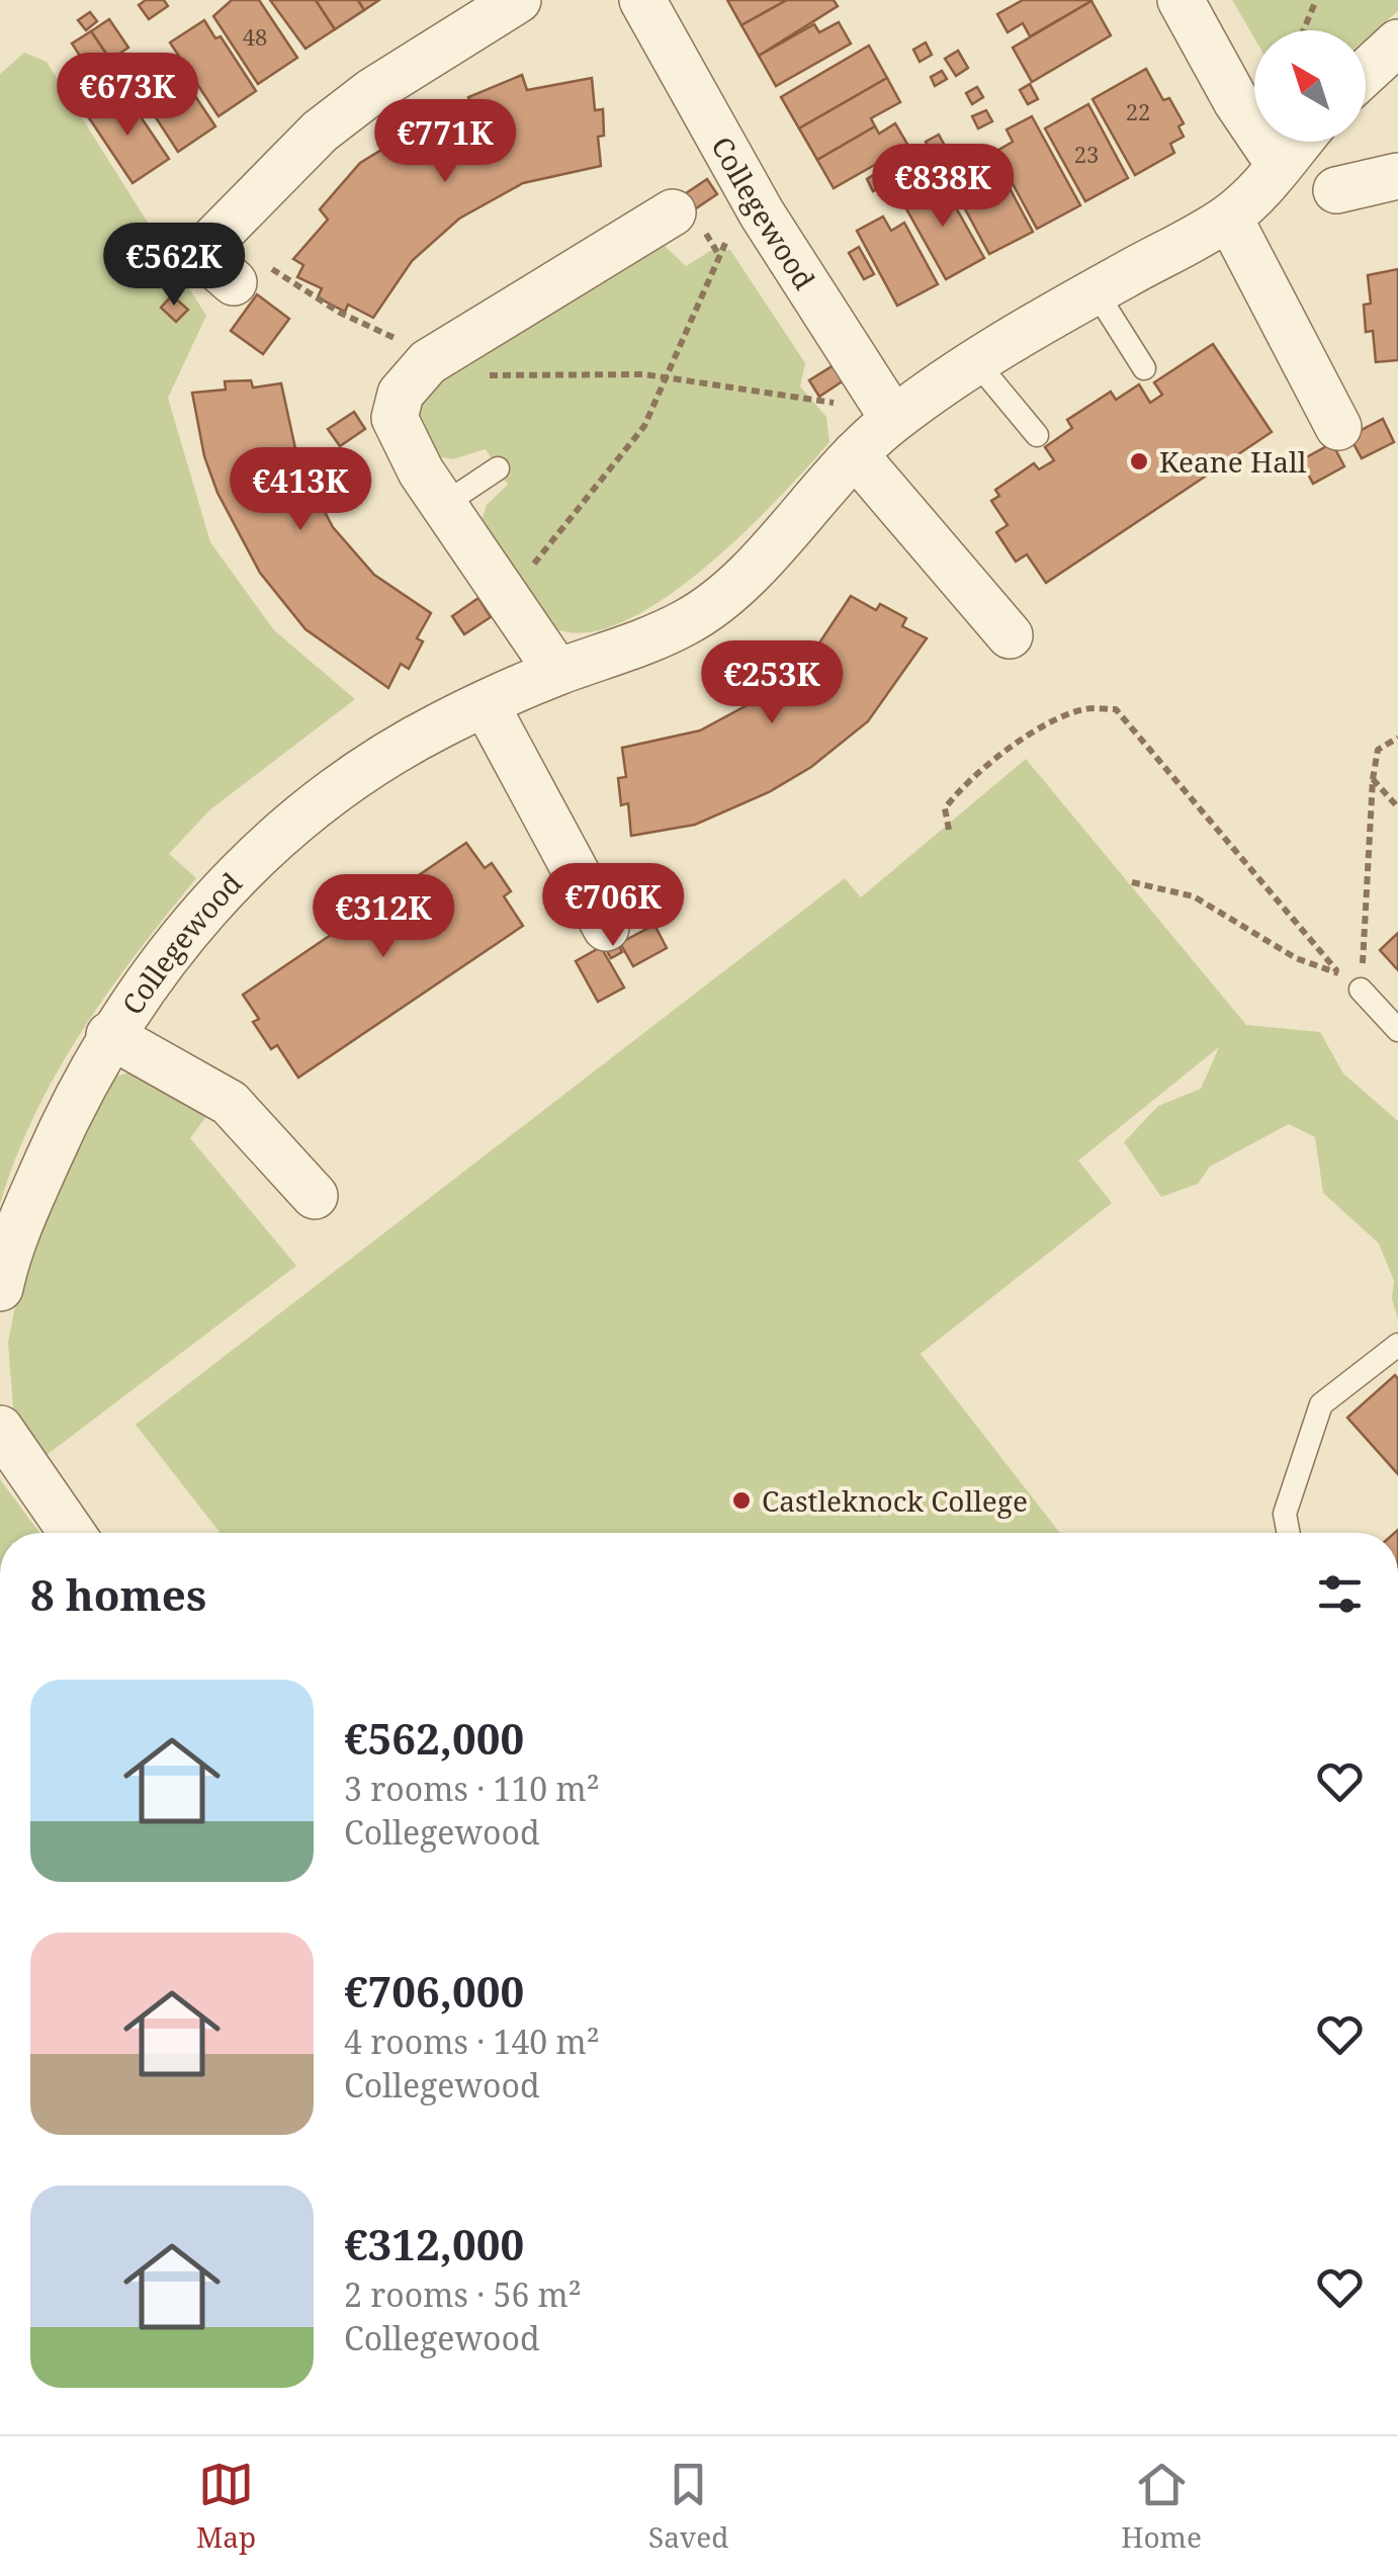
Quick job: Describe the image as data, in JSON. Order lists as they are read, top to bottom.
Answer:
{
  "streets": {
    "street": ["Collegewood"]
  },
  "places": ["Keane Hall", "Castleknock College"],
  "house_numbers": ["48", "22", "23"],
  "north": "top left",
  "page": {
    "price": [
      "€673K",
      "€771K",
      "€838K",
      "€562K",
      "€413K",
      "€253K",
      "€706K",
      "€312K"
    ],
    "heading": "8 homes",
    "list": [
      {
        "name": "€562,000",
        "note": "3 rooms · 110 m² · Collegewood"
      },
      {
        "name": "€706,000",
        "note": "4 rooms · 140 m² · Collegewood"
      },
      {
        "name": "€312,000",
        "note": "2 rooms · 56 m² · Collegewood"
      }
    ],
    "tabs": ["Map", "Saved", "Home"]
  }
}
